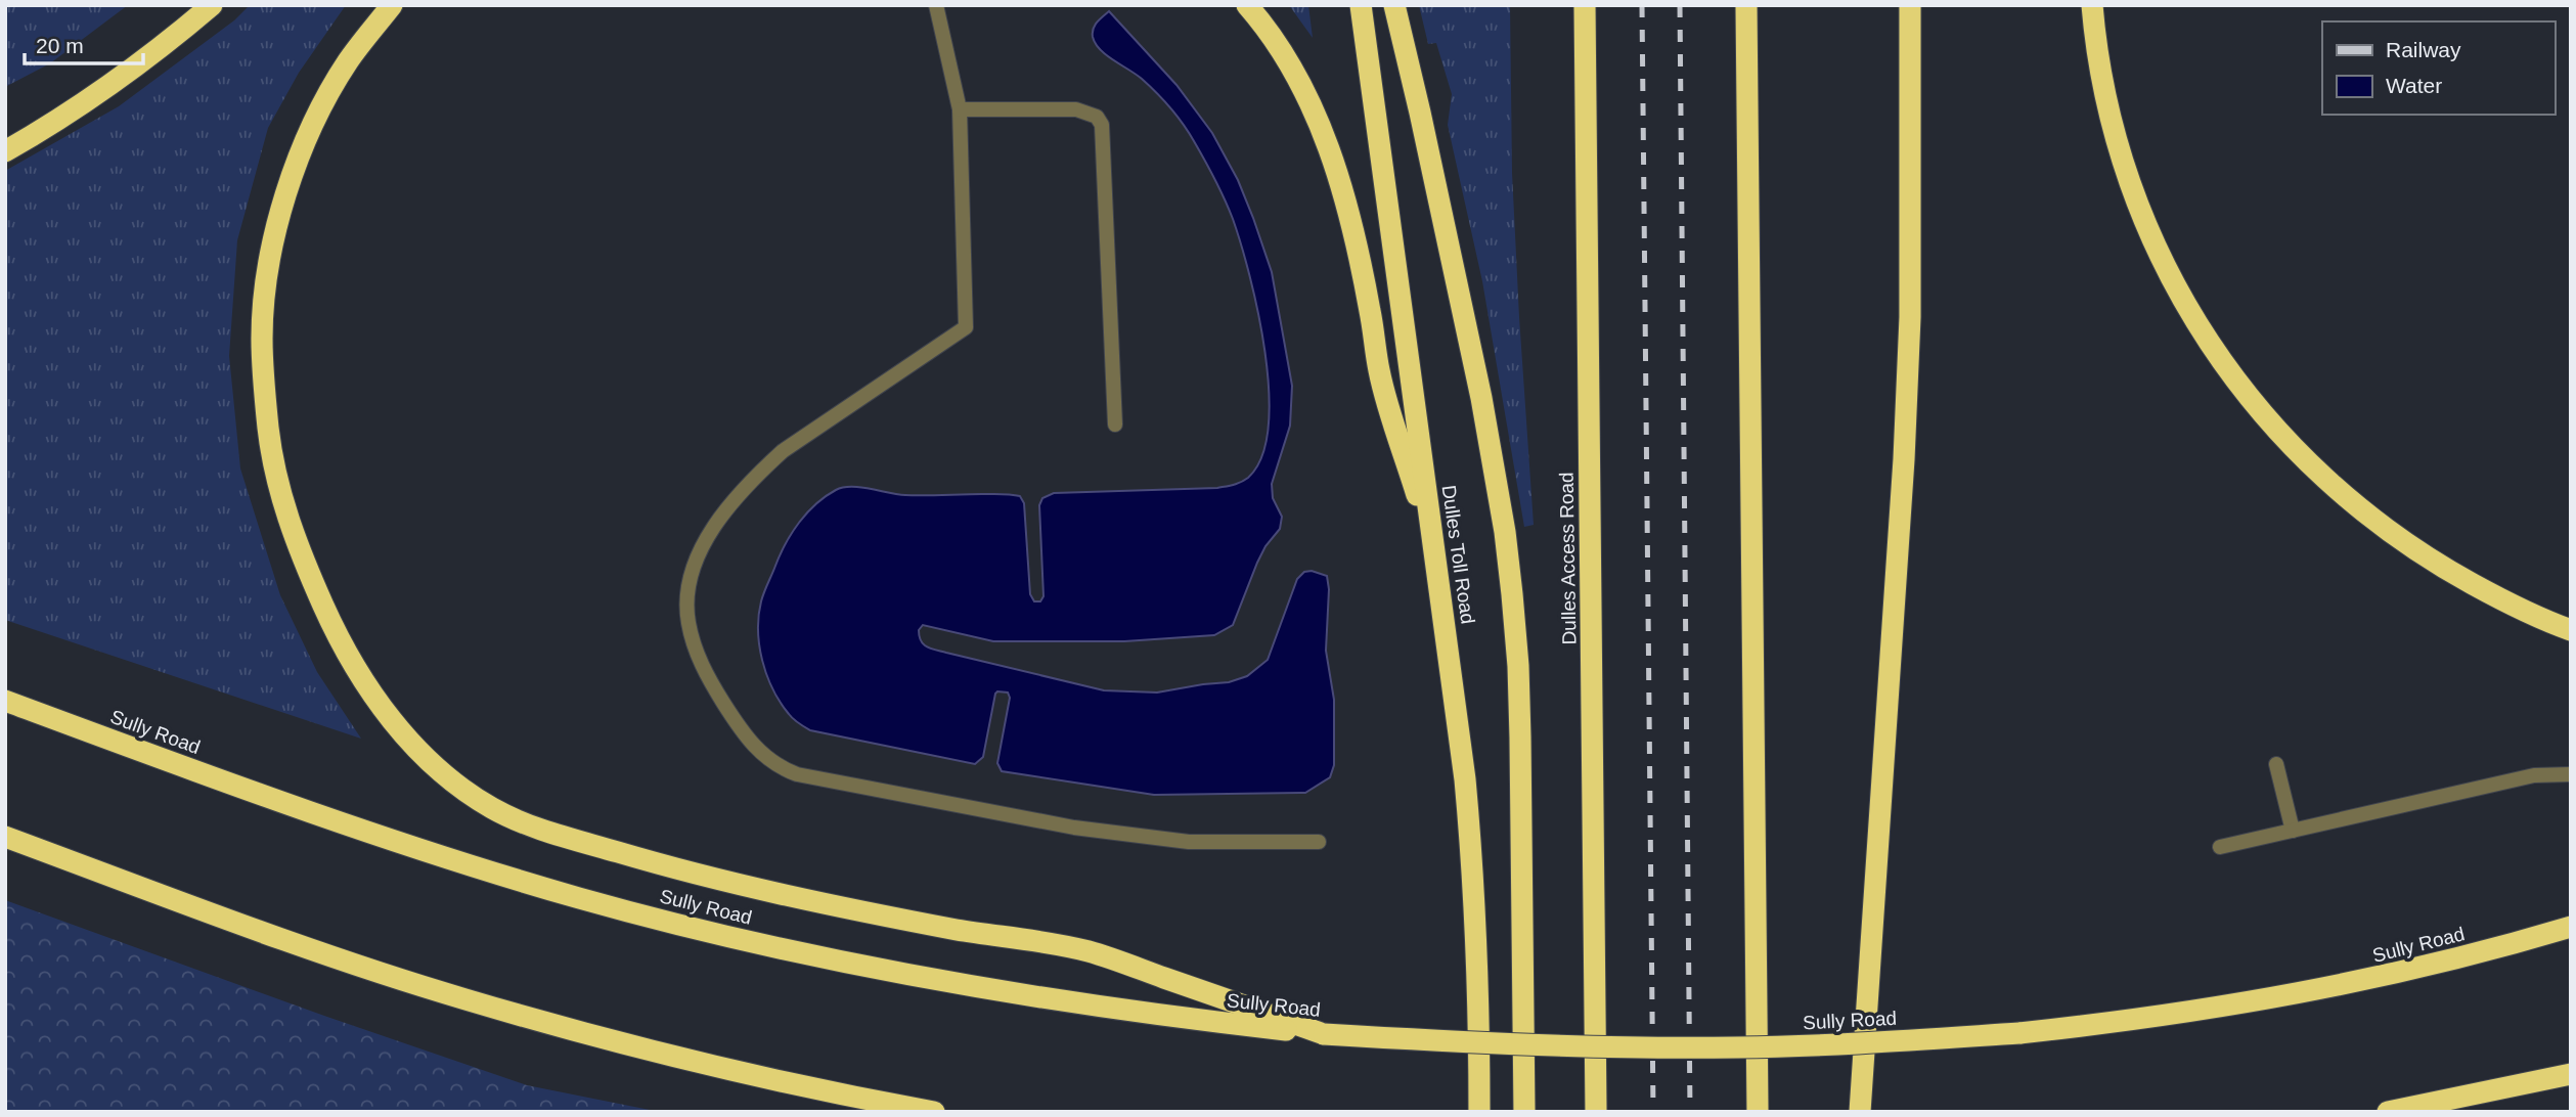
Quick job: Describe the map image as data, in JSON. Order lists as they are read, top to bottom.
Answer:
{
  "streets": {
    "highway": ["Dulles Toll Road", "Dulles Access Road", "Sully Road"]
  },
  "legend": ["Railway", "Water"],
  "scale_bar": "20 m"
}
